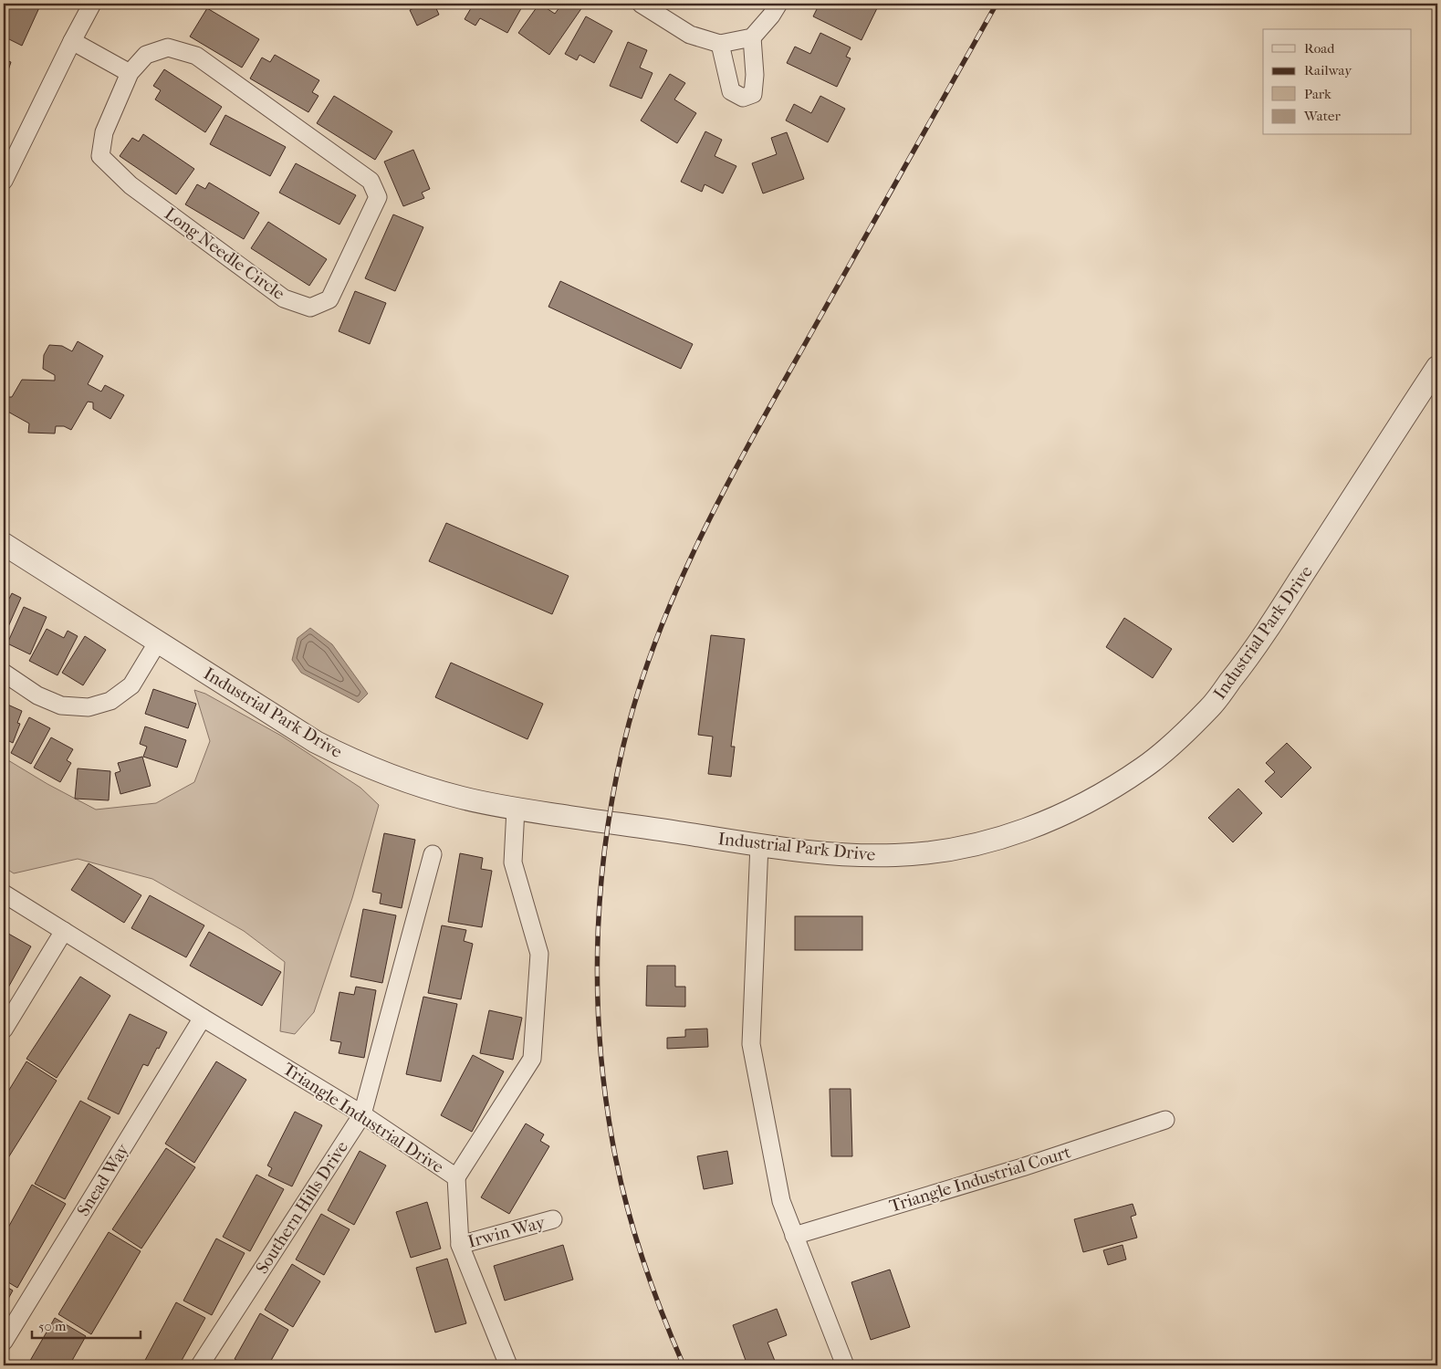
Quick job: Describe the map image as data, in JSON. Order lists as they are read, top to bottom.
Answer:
{
  "streets": {
    "street": [
      "Long Needle Circle",
      "Industrial Park Drive",
      "Triangle Industrial Drive",
      "Triangle Industrial Court",
      "Snead Way",
      "Southern Hills Drive",
      "Irwin Way"
    ]
  },
  "crossings": [
    ["Industrial Park Drive", "Triangle Industrial Drive"],
    ["Triangle Industrial Drive", "Snead Way"],
    ["Triangle Industrial Drive", "Southern Hills Drive"]
  ],
  "legend": [
    "Road",
    "Railway",
    "Park",
    "Water"
  ],
  "scale_bar": "50 m"
}
